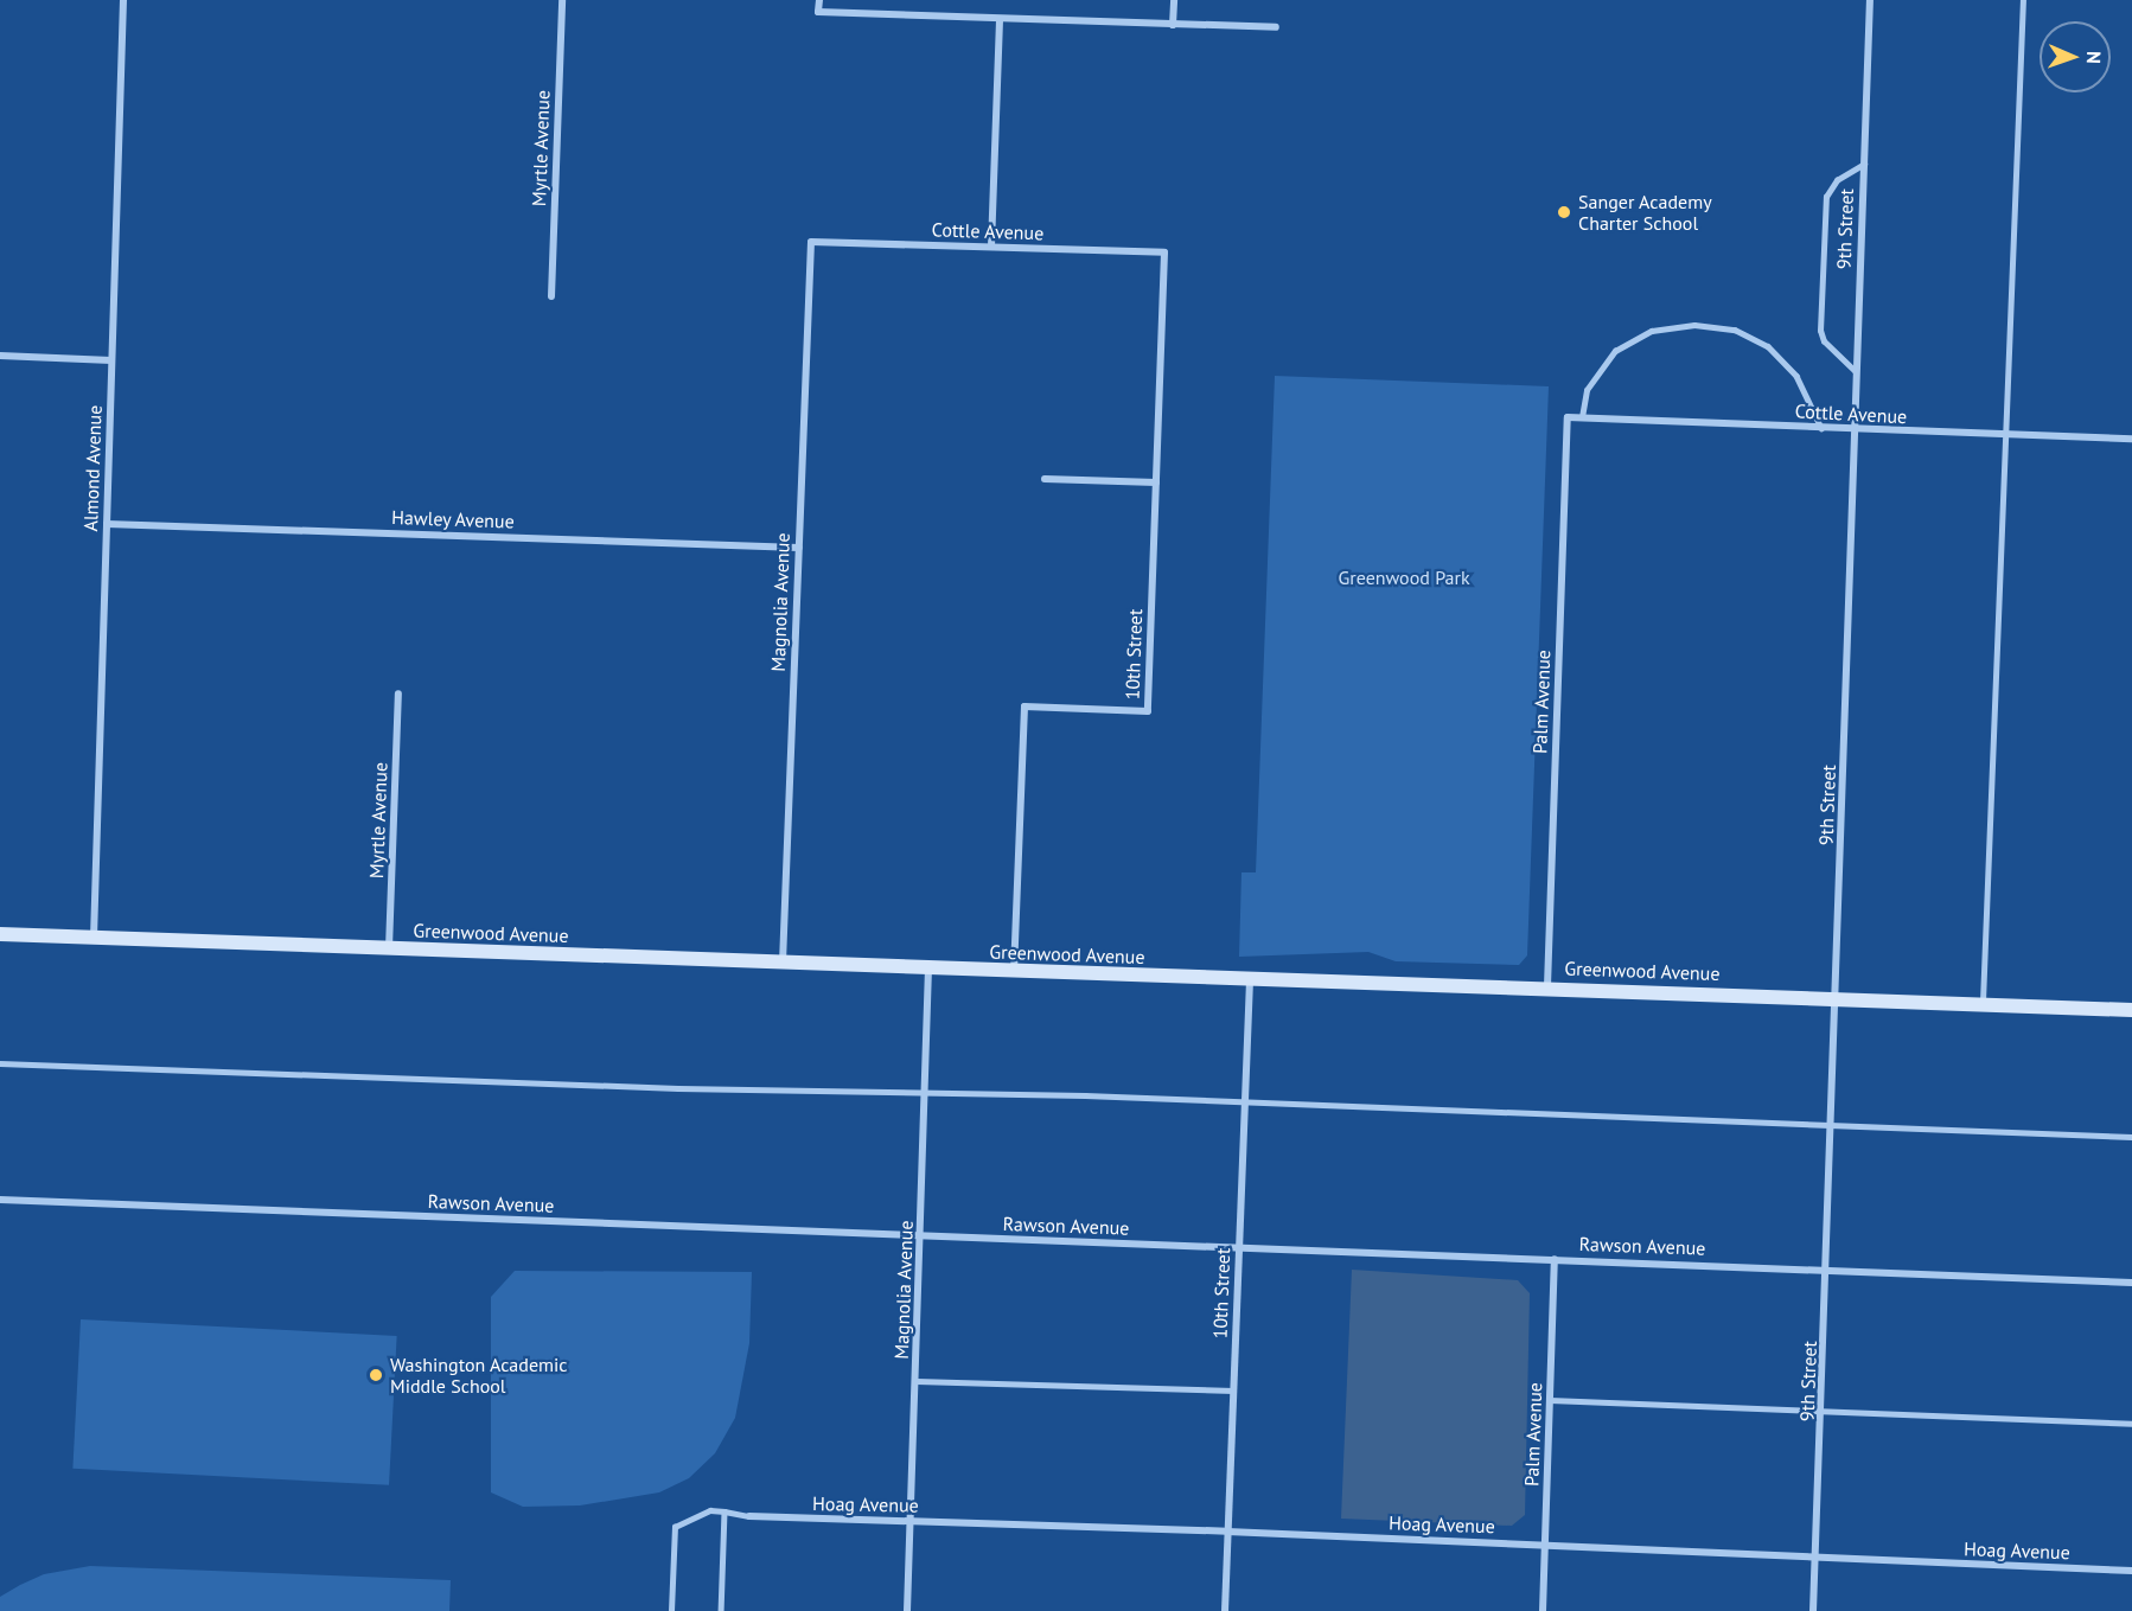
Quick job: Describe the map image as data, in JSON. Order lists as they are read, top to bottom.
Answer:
{
  "streets": {
    "street": [
      "Myrtle Avenue",
      "9th Street",
      "Cottle Avenue",
      "Almond Avenue",
      "Hawley Avenue",
      "Magnolia Avenue",
      "10th Street",
      "Palm Avenue",
      "Greenwood Avenue",
      "Rawson Avenue",
      "Hoag Avenue"
    ]
  },
  "crossings": [
    ["Myrtle Avenue", "Greenwood Avenue"],
    ["9th Street", "Cottle Avenue"],
    ["9th Street", "Greenwood Avenue"],
    ["9th Street", "Rawson Avenue"],
    ["9th Street", "Hoag Avenue"],
    ["Cottle Avenue", "Magnolia Avenue"],
    ["Cottle Avenue", "10th Street"],
    ["Cottle Avenue", "Palm Avenue"],
    ["Almond Avenue", "Hawley Avenue"],
    ["Almond Avenue", "Greenwood Avenue"],
    ["Hawley Avenue", "Magnolia Avenue"],
    ["Magnolia Avenue", "Greenwood Avenue"],
    ["Magnolia Avenue", "Rawson Avenue"],
    ["Magnolia Avenue", "Hoag Avenue"],
    ["10th Street", "Greenwood Avenue"],
    ["10th Street", "Rawson Avenue"],
    ["10th Street", "Hoag Avenue"],
    ["Palm Avenue", "Greenwood Avenue"],
    ["Palm Avenue", "Rawson Avenue"],
    ["Palm Avenue", "Hoag Avenue"]
  ],
  "parks": ["Greenwood Park"],
  "places": ["Sanger Academy Charter School", "Washington Academic Middle School"],
  "north": "right"
}
